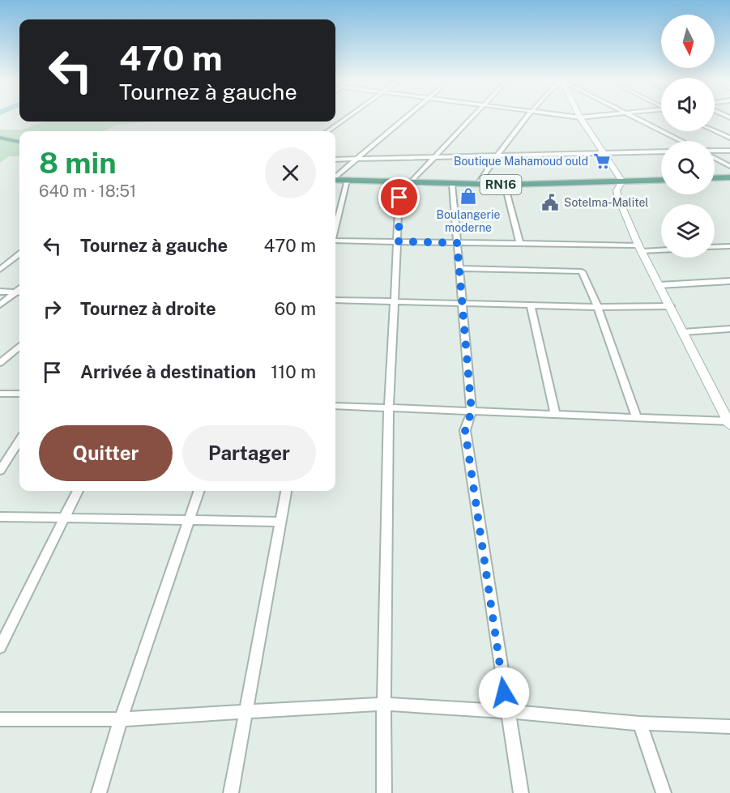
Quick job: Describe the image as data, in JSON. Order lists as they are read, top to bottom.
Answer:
{
  "streets": {
    "main road": ["RN16"]
  },
  "places": {
    "supermarket": ["Boutique Mahamoud ould"],
    "shop": ["Boulangerie moderne"],
    "public building": ["Sotelma-Malitel"]
  },
  "north": "bottom",
  "page": {
    "turn": ["470 m", "Tournez à gauche"],
    "heading": ["8 min", "640 m · 18:51"],
    "list": [
      {
        "name": "Tournez à gauche",
        "value": "470 m"
      },
      {
        "name": "Tournez à droite",
        "value": "60 m"
      },
      {
        "name": "Arrivée à destination",
        "value": "110 m"
      }
    ],
    "buttons": ["Quitter", "Partager"]
  }
}
